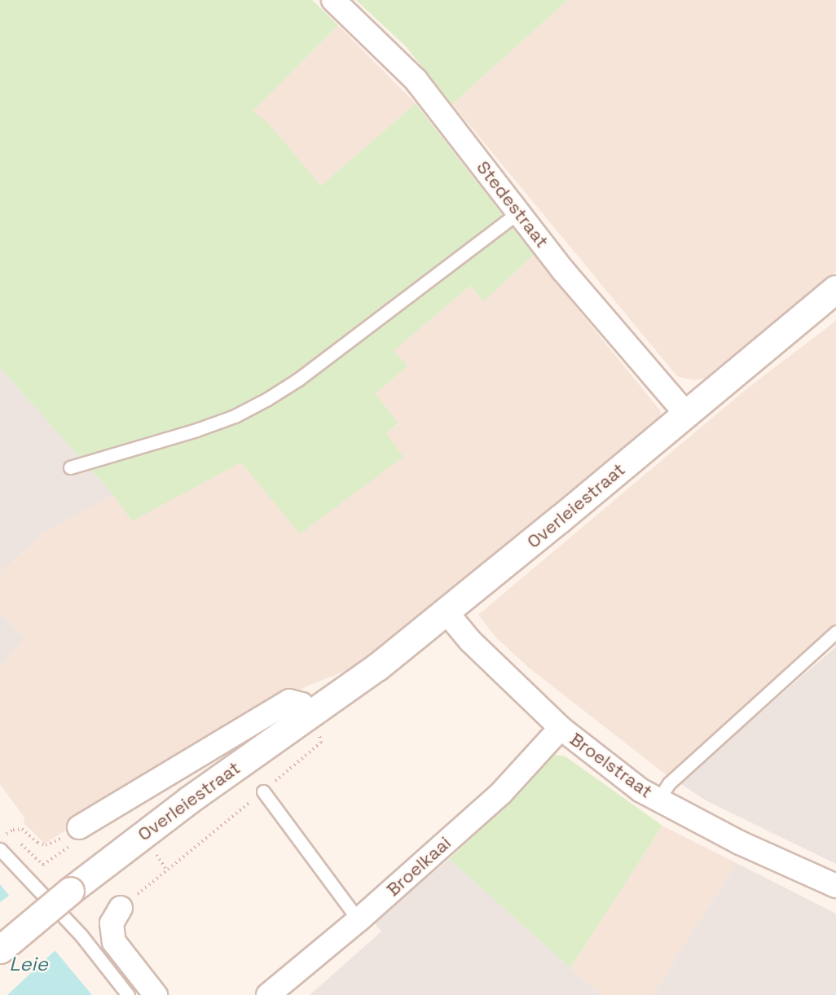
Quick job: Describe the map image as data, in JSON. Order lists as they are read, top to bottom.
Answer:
{
  "streets": {
    "main road": ["Overleiestraat"],
    "street": ["Stedestraat", "Broelstraat", "Broelkaai"]
  },
  "crossings": [
    ["Stedestraat", "Overleiestraat"],
    ["Overleiestraat", "Broelstraat"],
    ["Broelstraat", "Broelkaai"]
  ],
  "water": ["Leie"]
}
